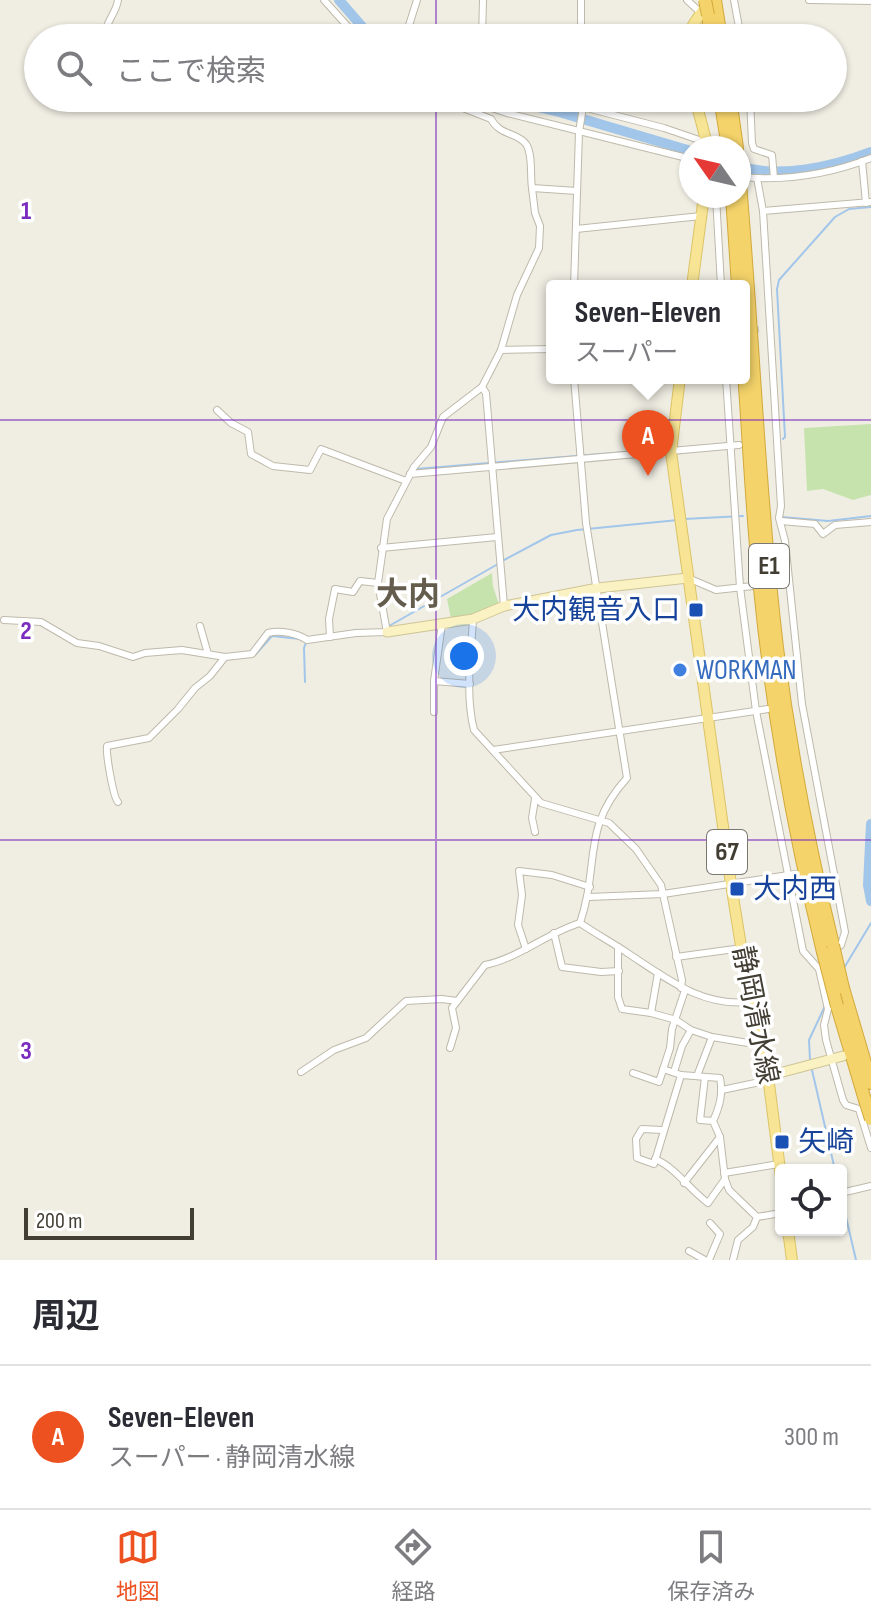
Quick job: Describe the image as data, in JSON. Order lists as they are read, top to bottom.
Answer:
{
  "streets": {
    "highway": ["E1"],
    "main road": ["67", "静岡清水線"]
  },
  "districts": ["大内"],
  "places": {
    "transit": ["大内観音入口", "大内西", "矢崎"],
    "other": ["WORKMAN"]
  },
  "scale_bar": "200 m",
  "north": "top left",
  "page": {
    "search": "ここで検索",
    "popup": ["Seven-Eleven", "スーパー"],
    "pins": "A",
    "scale": "200 m",
    "heading": "周辺",
    "list": [
      {
        "mark": "A",
        "name": "Seven-Eleven",
        "note": "スーパー · 静岡清水線",
        "value": "300 m"
      }
    ],
    "nav": ["地図", "経路", "保存済み"]
  },
  "grid": {
    "rows": ["1", "2", "3"]
  }
}
